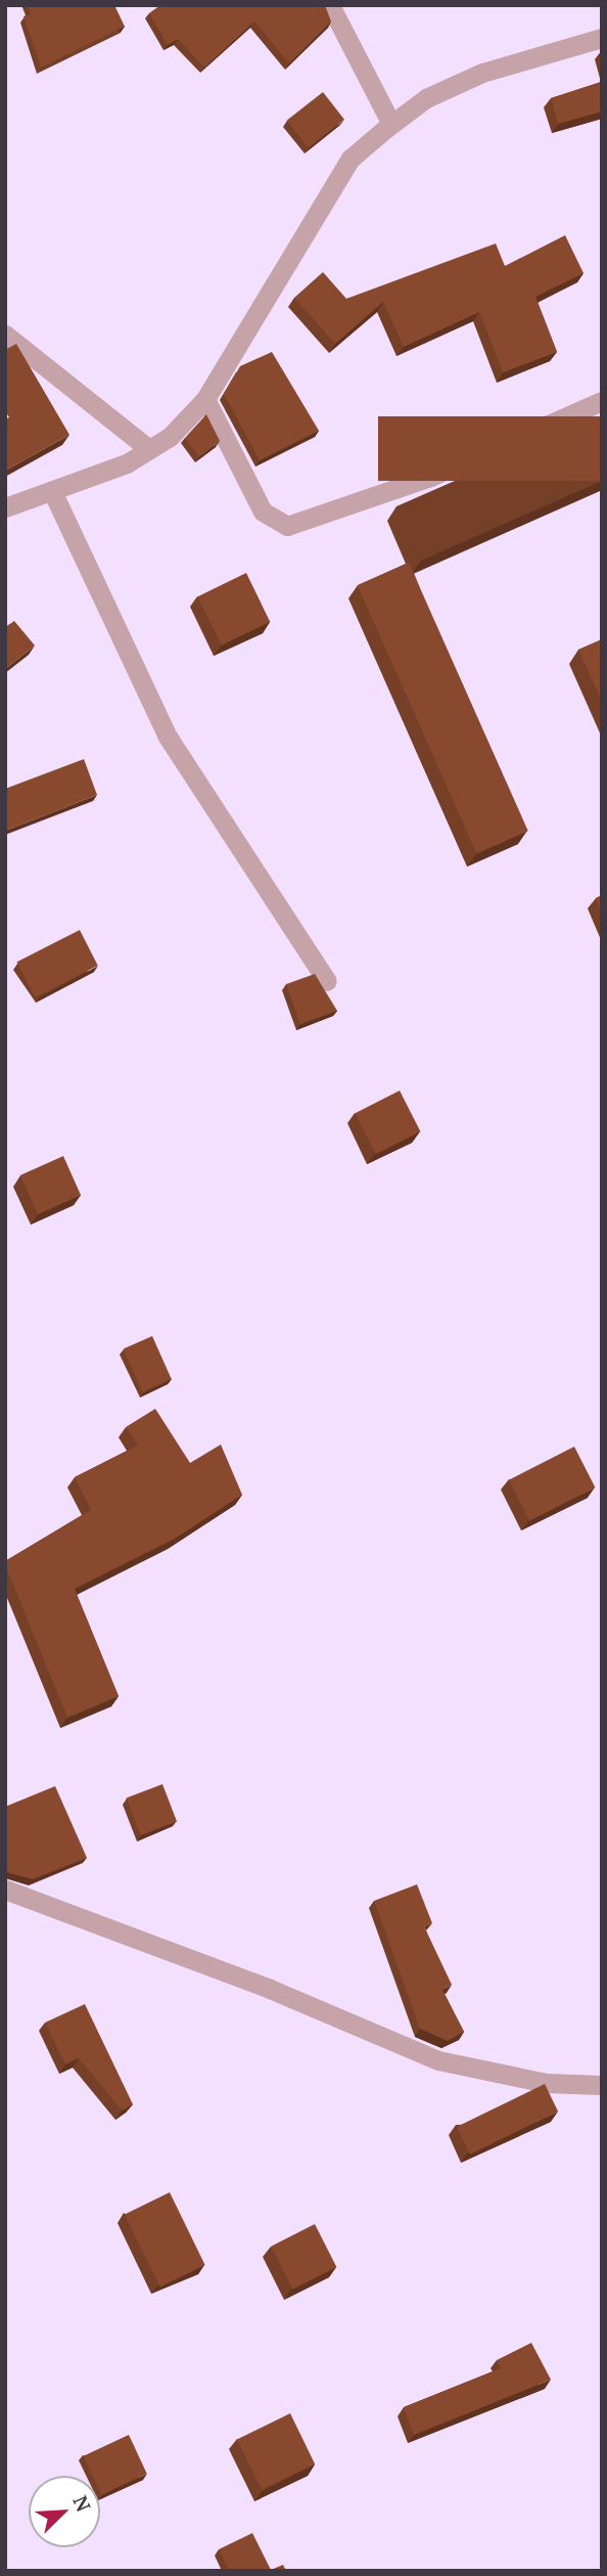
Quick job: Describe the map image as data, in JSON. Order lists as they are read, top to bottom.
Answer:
{
  "north": "top right"
}
